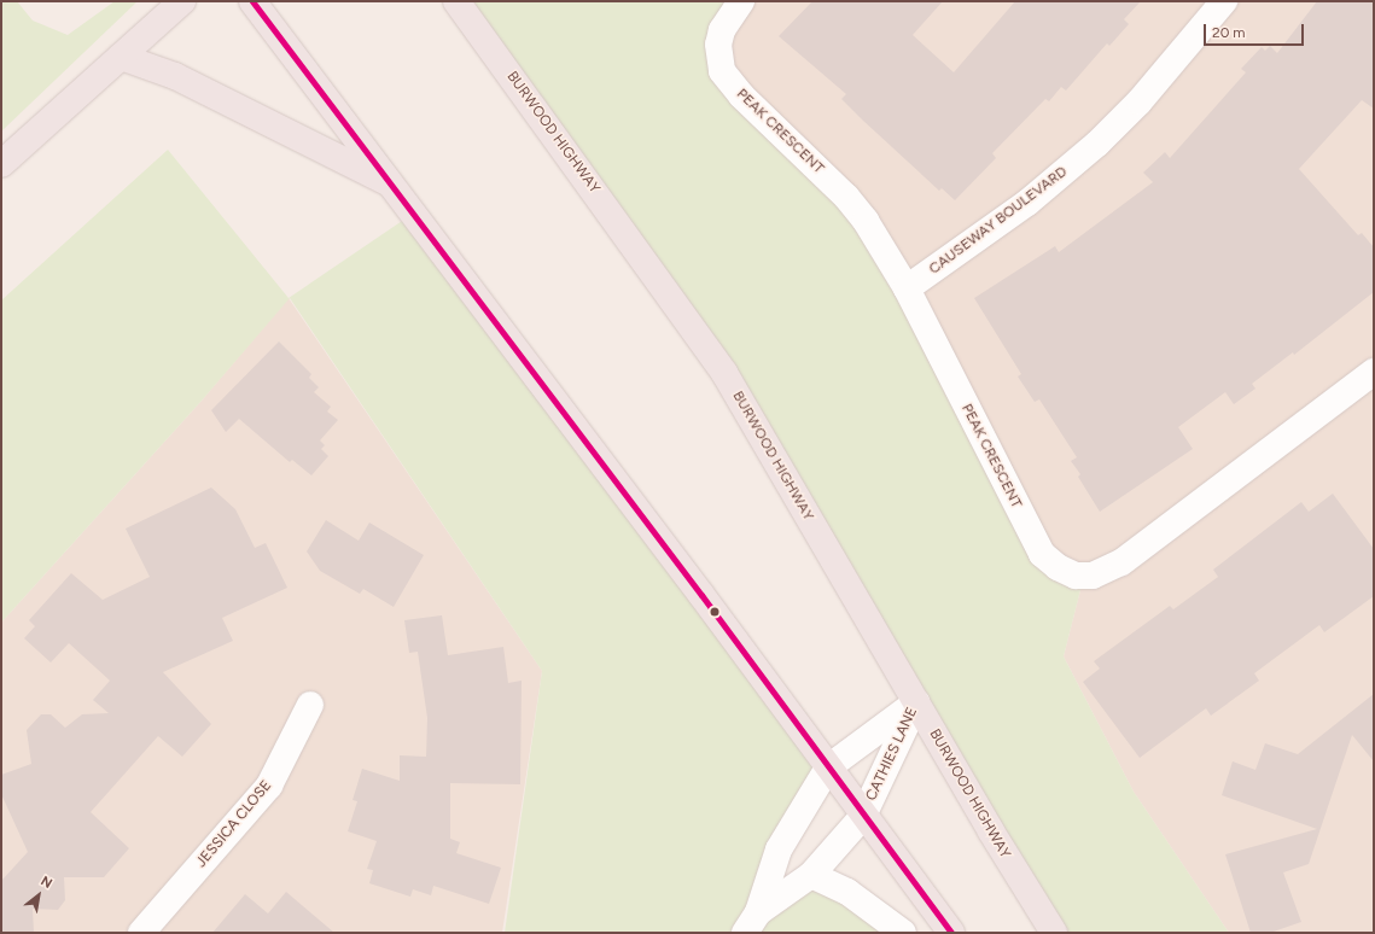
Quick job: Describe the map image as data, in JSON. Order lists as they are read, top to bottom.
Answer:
{
  "streets": {
    "highway": ["BURWOOD HIGHWAY"],
    "street": [
      "PEAK CRESCENT",
      "CAUSEWAY BOULEVARD",
      "CATHIES LANE",
      "JESSICA CLOSE"
    ]
  },
  "crossings": [
    ["PEAK CRESCENT", "CAUSEWAY BOULEVARD"],
    ["BURWOOD HIGHWAY", "CATHIES LANE"]
  ],
  "scale_bar": "20 m",
  "north": "top right"
}
